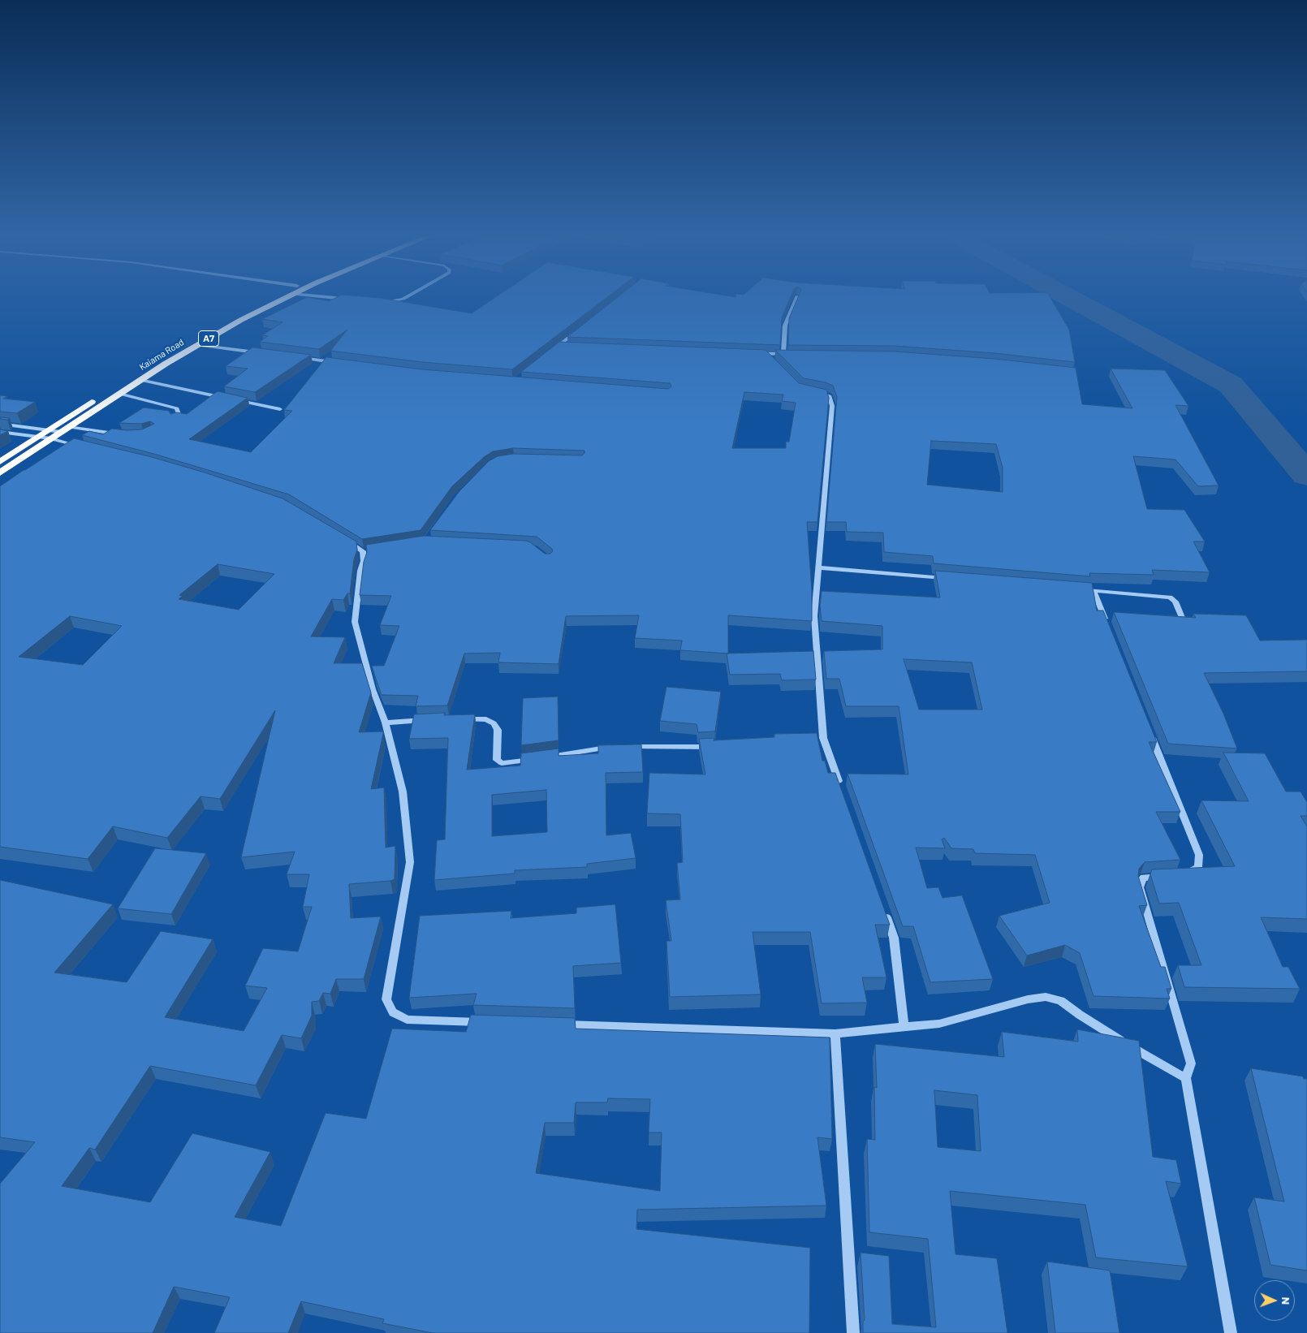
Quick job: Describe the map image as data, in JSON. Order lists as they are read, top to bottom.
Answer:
{
  "streets": {
    "highway": ["A7", "Kaiama Road"]
  },
  "north": "right"
}
